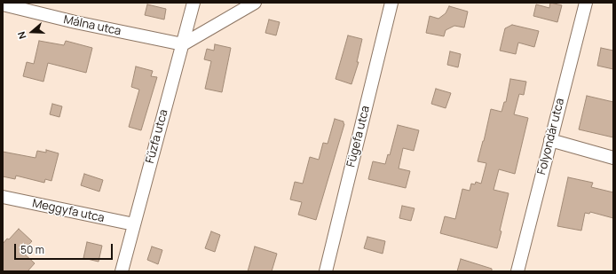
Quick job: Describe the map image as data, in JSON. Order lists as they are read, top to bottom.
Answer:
{
  "streets": {
    "street": [
      "Málna utca",
      "Fűzfa utca",
      "Fügefa utca",
      "Folyondár utca",
      "Meggyfa utca"
    ]
  },
  "crossings": [
    ["Málna utca", "Fűzfa utca"],
    ["Fűzfa utca", "Meggyfa utca"]
  ],
  "scale_bar": "50 m",
  "north": "left"
}
